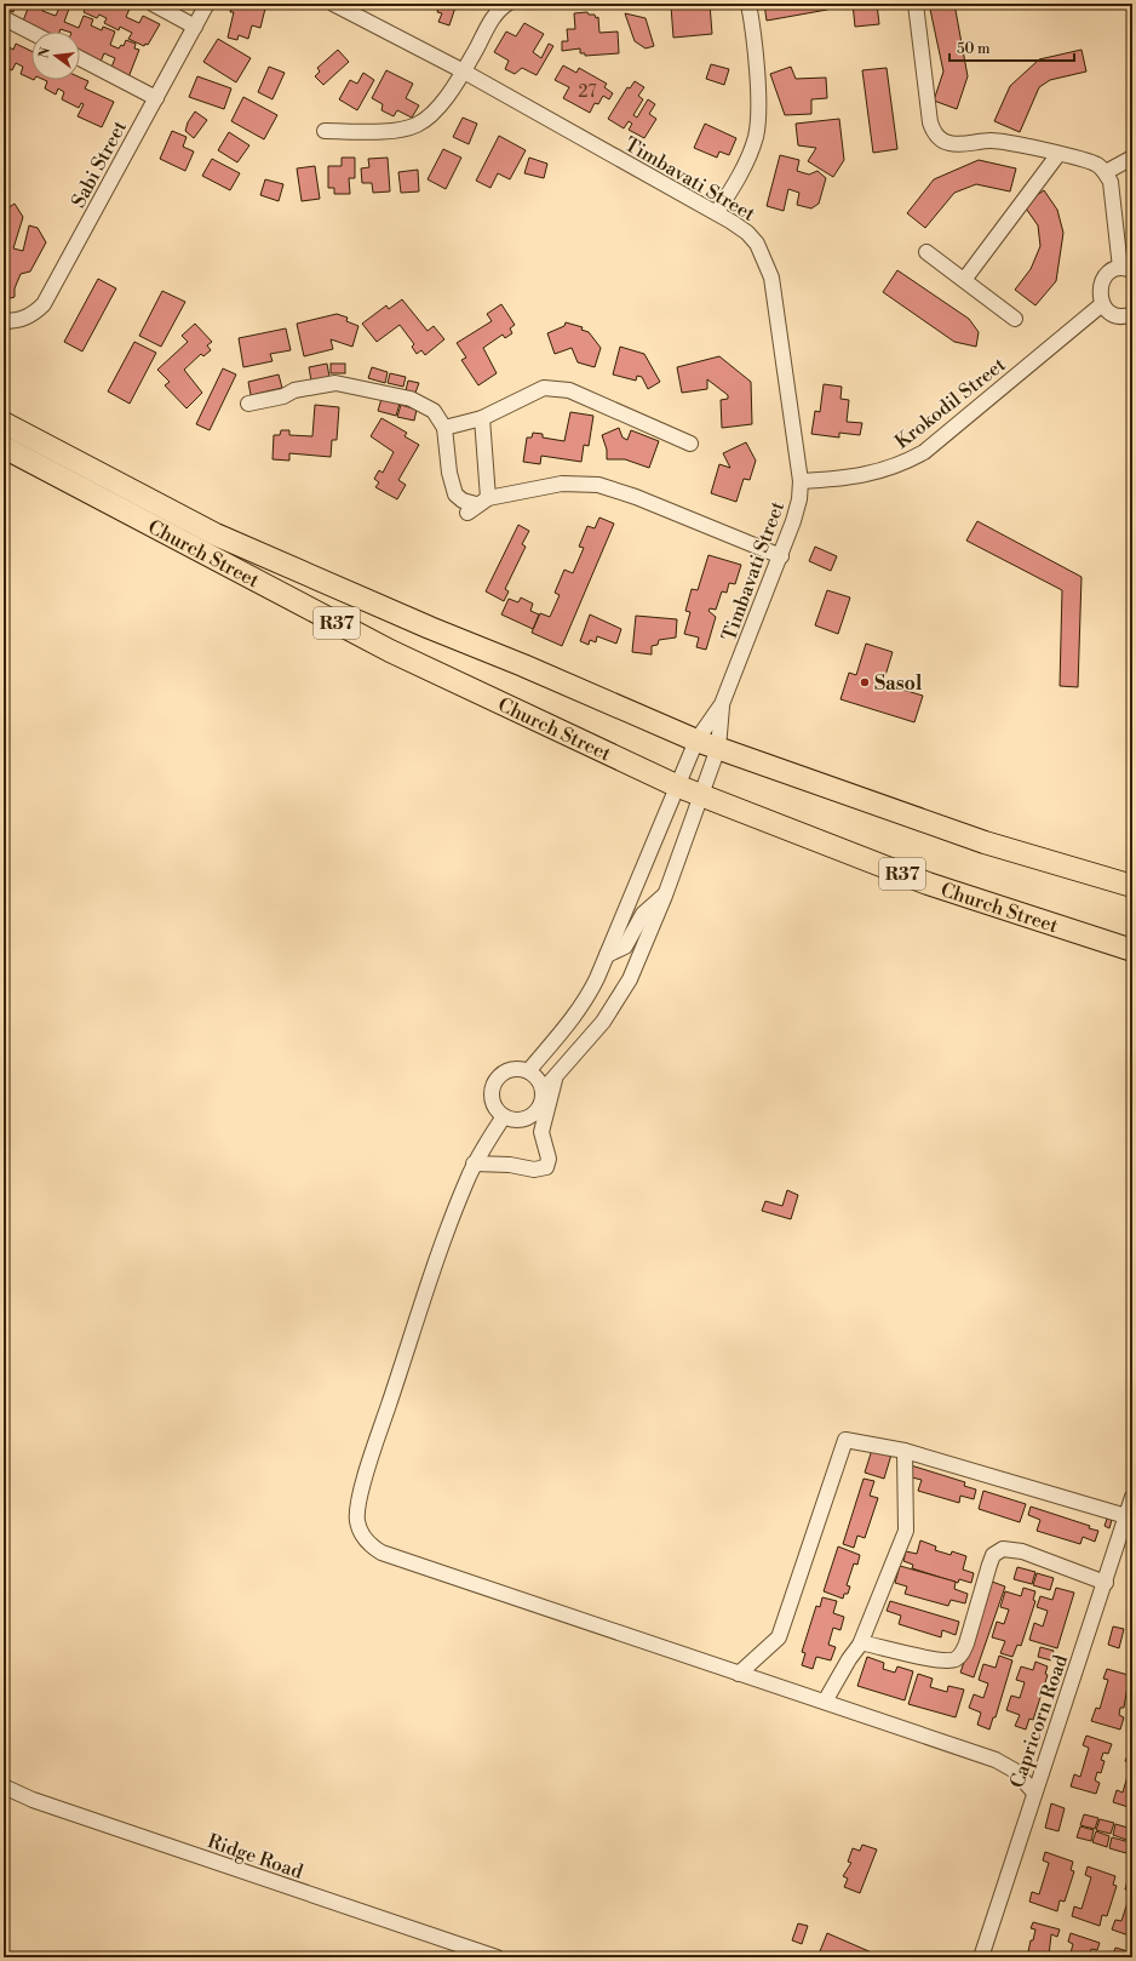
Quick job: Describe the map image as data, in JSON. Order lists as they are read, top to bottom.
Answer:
{
  "streets": {
    "main road": ["Church Street", "R37"],
    "street": [
      "Sabi Street",
      "Timbavati Street",
      "Krokodil Street",
      "Capricorn Road",
      "Ridge Road"
    ]
  },
  "crossings": [
    ["Timbavati Street", "Krokodil Street"],
    ["Timbavati Street", "Church Street"]
  ],
  "places": ["Sasol"],
  "house_numbers": ["27"],
  "scale_bar": "50 m",
  "north": "left"
}
